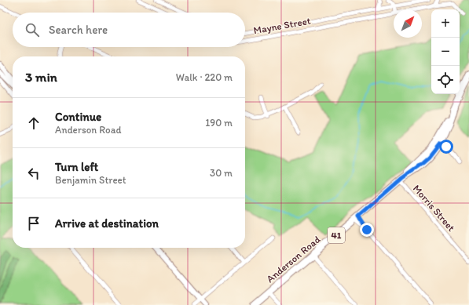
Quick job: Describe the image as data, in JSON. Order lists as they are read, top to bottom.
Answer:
{
  "streets": {
    "main road": ["41", "Anderson Road"],
    "street": ["Mayne Street", "Morris Street"]
  },
  "crossings": [
    ["Morris Street", "Anderson Road"]
  ],
  "north": "top right",
  "page": {
    "map_buttons": ["+", "−"],
    "search": "Search here",
    "heading": ["3 min", "Walk · 220 m"],
    "list": [
      ["Continue", "Anderson Road", "190 m"],
      ["Turn left", "Benjamin Street", "30 m"],
      "Arrive at destination"
    ]
  }
}
